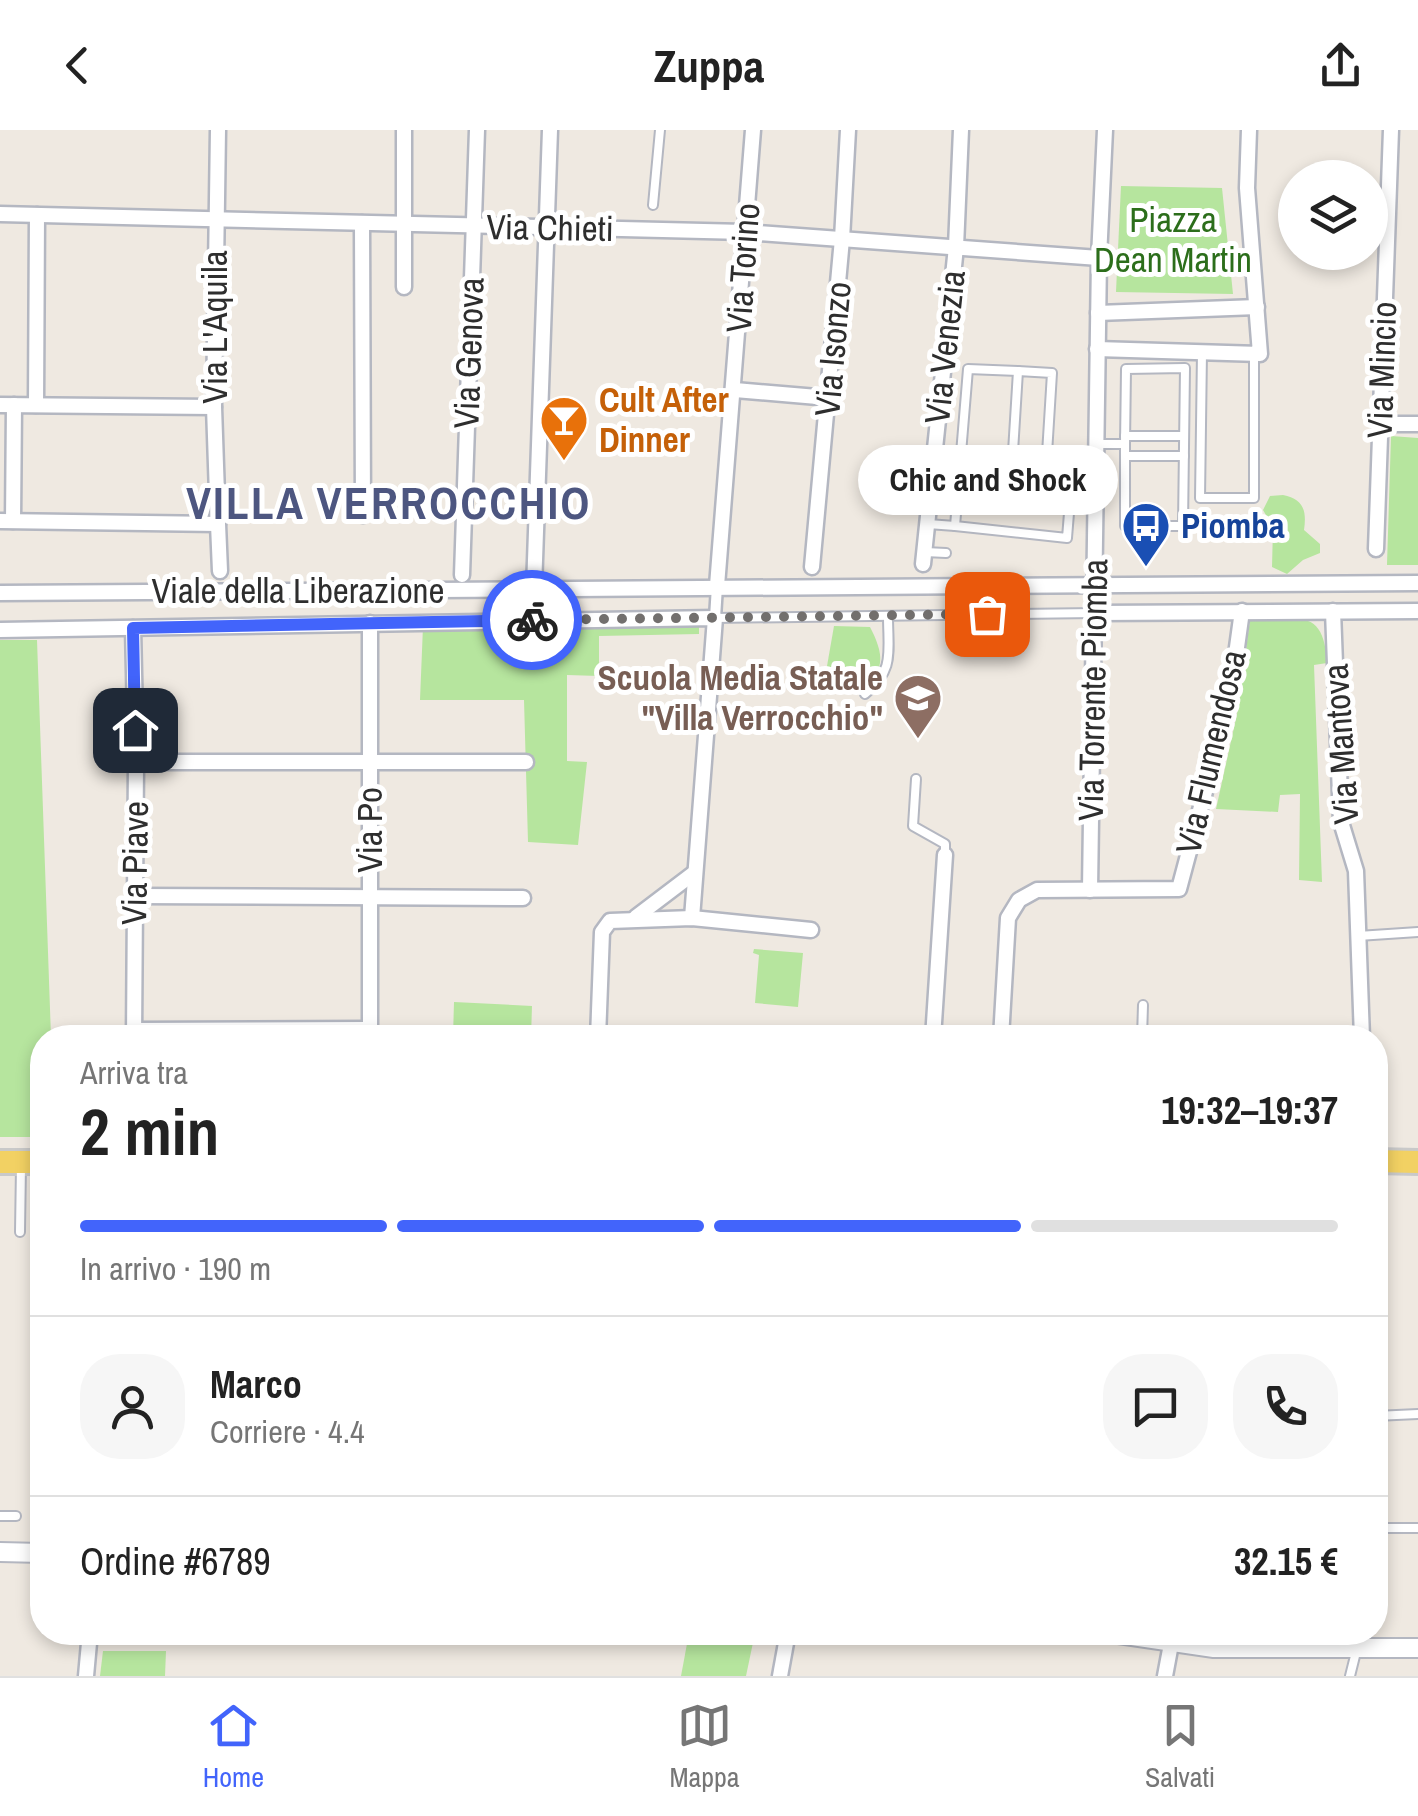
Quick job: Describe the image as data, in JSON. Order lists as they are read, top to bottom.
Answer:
{
  "streets": {
    "street": [
      "Via Chieti",
      "Via Torino",
      "Via L'Aquila",
      "Via Venezia",
      "Via Isonzo",
      "Via Genova",
      "Via Mincio",
      "Viale della Liberazione",
      "Via Torrente Piomba",
      "Via Mantova",
      "Via Flumendosa",
      "Via Po",
      "Via Piave"
    ]
  },
  "crossings": [
    ["Via Chieti", "Via Torino"],
    ["Via Chieti", "Via L'Aquila"],
    ["Via Chieti", "Via Venezia"],
    ["Via Chieti", "Via Isonzo"],
    ["Via Chieti", "Via Genova"],
    ["Via Chieti", "Via Torrente Piomba"],
    ["Via Torino", "Viale della Liberazione"],
    ["Viale della Liberazione", "Via Torrente Piomba"],
    ["Via Torrente Piomba", "Via Flumendosa"]
  ],
  "districts": ["VILLA VERROCCHIO"],
  "parks": ["Piazza Dean Martin"],
  "places": {
    "bar": ["Cult After Dinner"],
    "bus stop": ["Piomba"],
    "other": ["Chic and Shock"],
    "school or university": ["Scuola Media Statale \"Villa Verrocchio\""]
  },
  "page": {
    "header": "Zuppa",
    "bubble": "Chic and Shock",
    "heading": ["2 min", "Arriva tra", "19:32–19:37"],
    "panel": [
      "Marco",
      "Corriere · 4.4",
      "Ordine #6789",
      "32.15 €"
    ],
    "bar": "In arrivo · 190 m",
    "tabs": ["Home", "Mappa", "Salvati"]
  }
}
